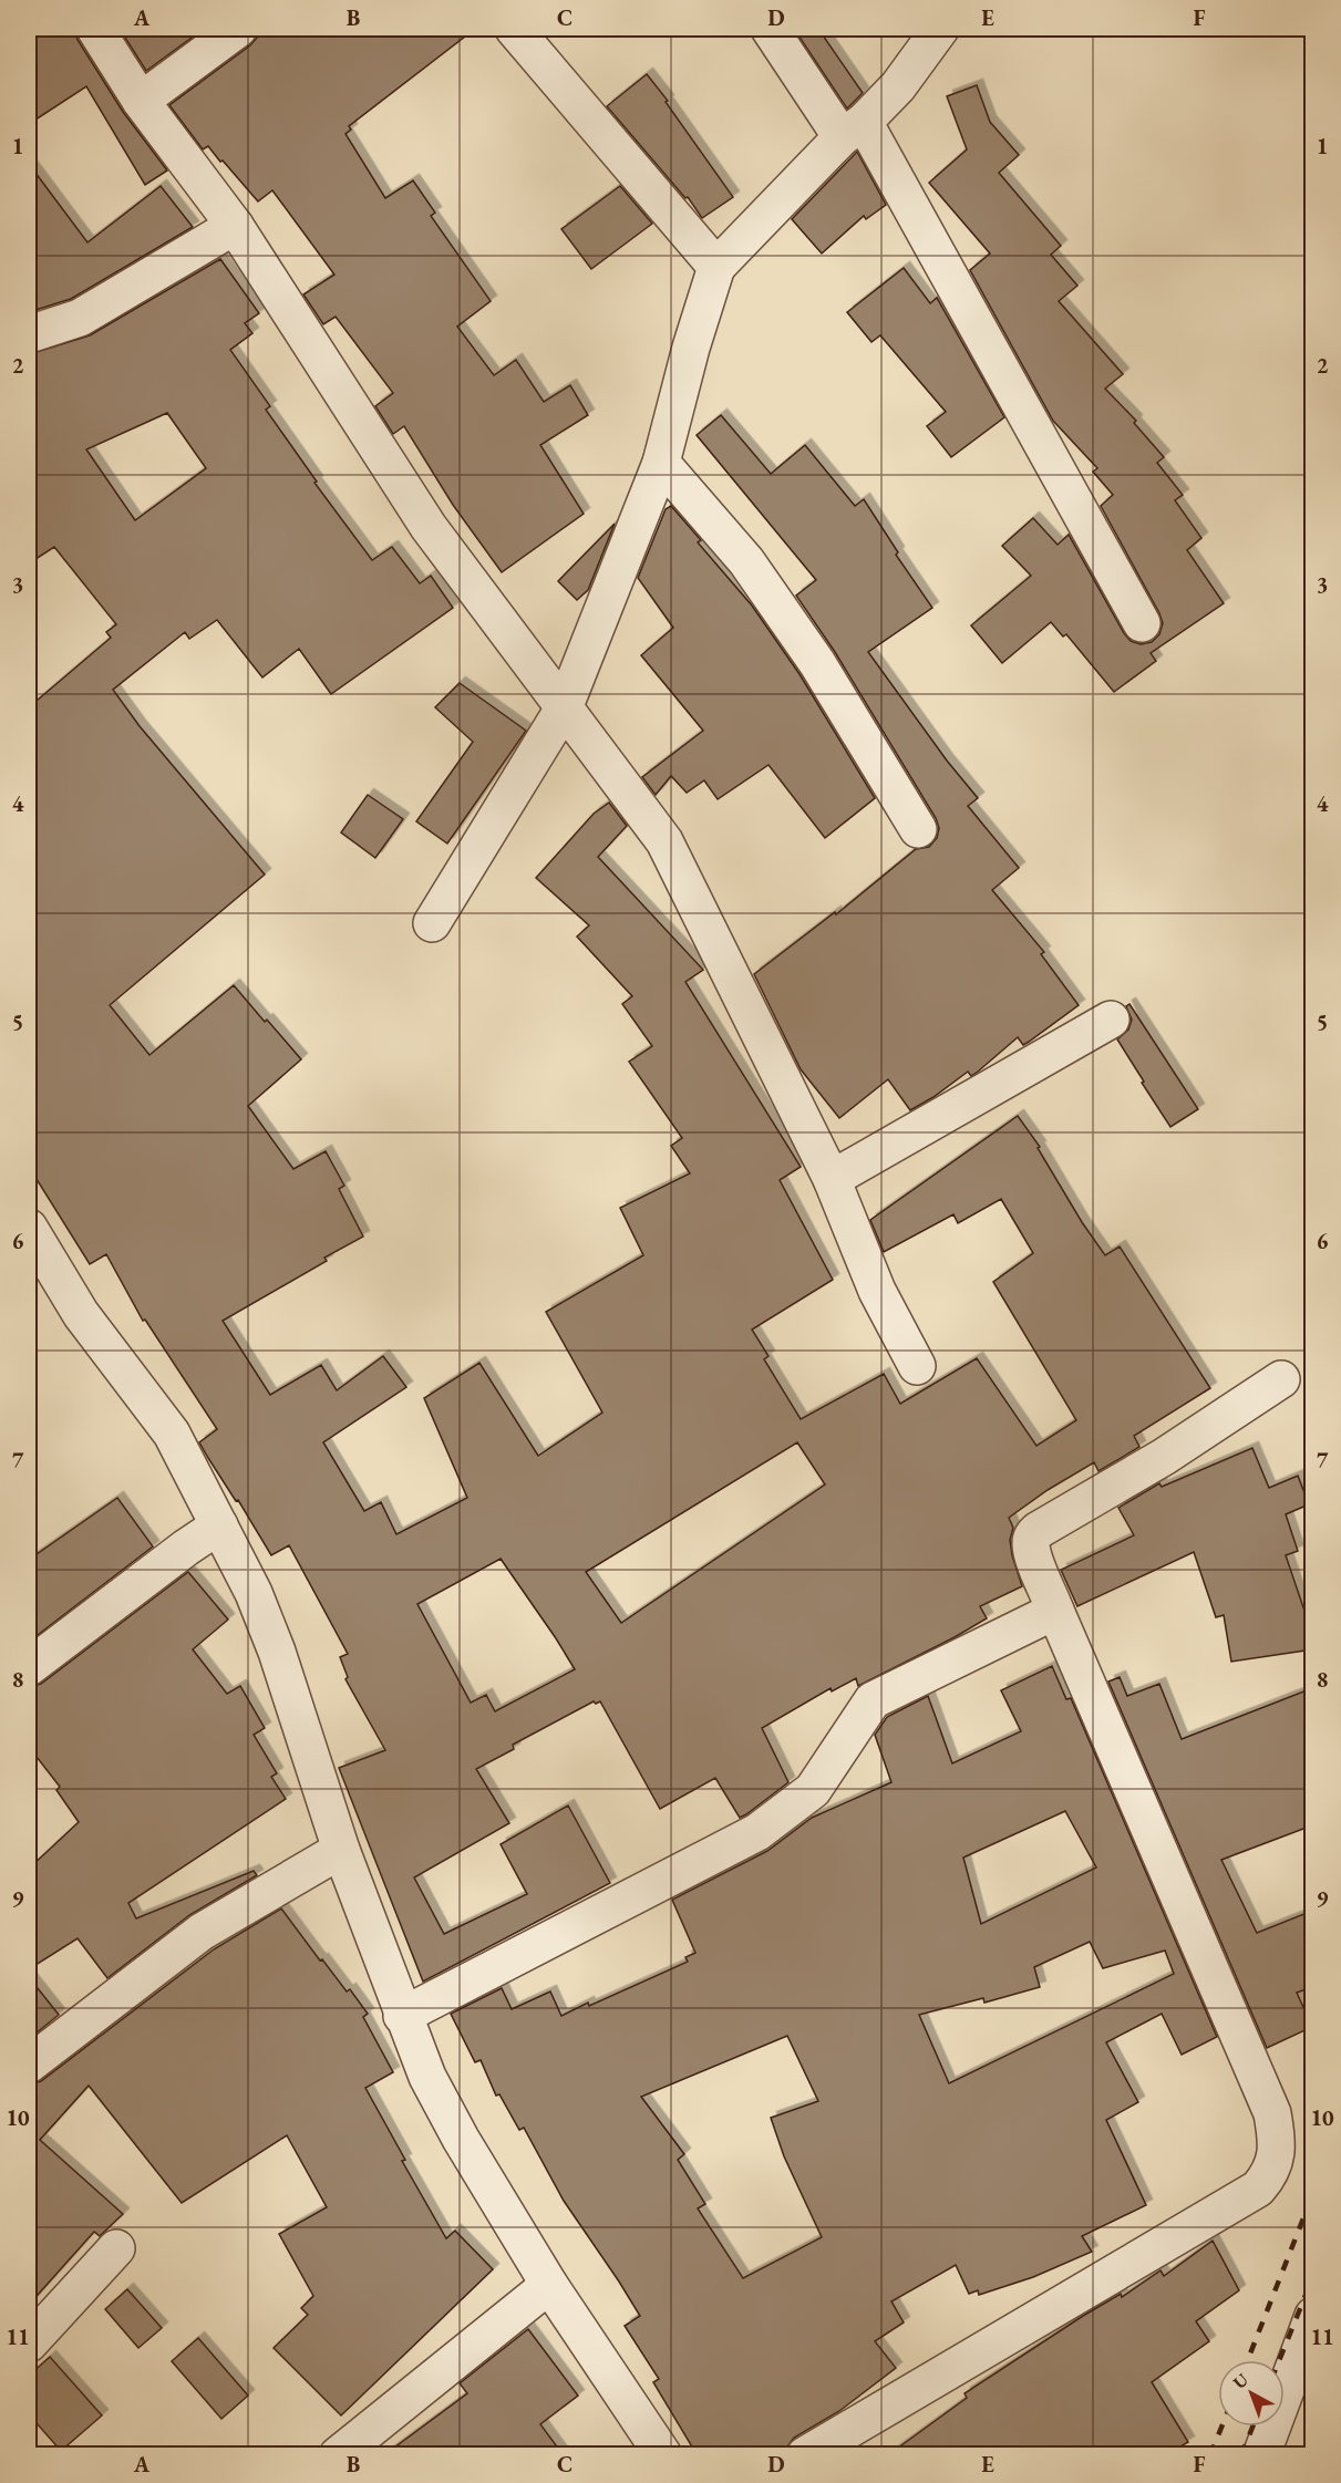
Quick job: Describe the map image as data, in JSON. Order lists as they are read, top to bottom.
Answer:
{
  "north": "top left",
  "grid": {
    "columns": [
      "A",
      "B",
      "C",
      "D",
      "E",
      "F"
    ],
    "rows": [
      "1",
      "2",
      "3",
      "4",
      "5",
      "6",
      "7",
      "8",
      "9",
      "10",
      "11"
    ]
  }
}
